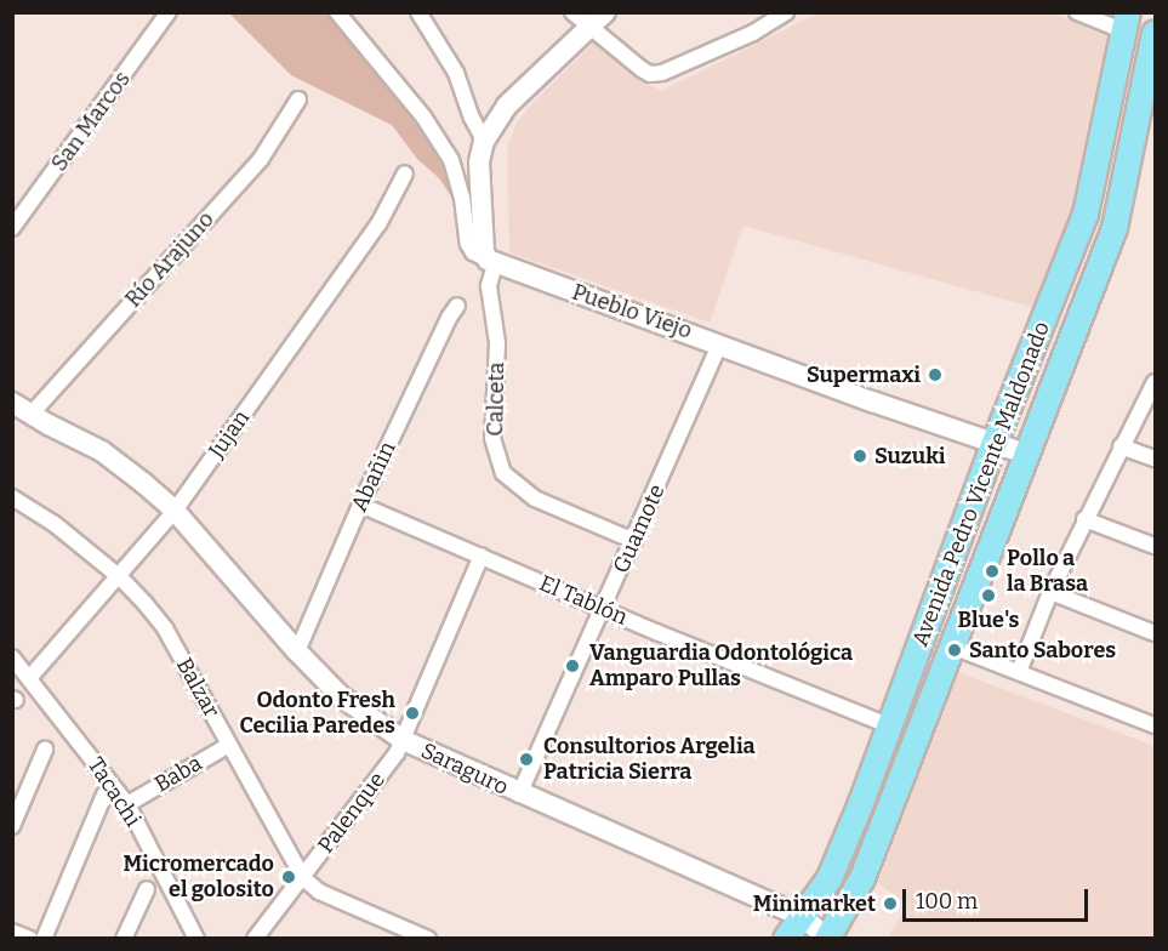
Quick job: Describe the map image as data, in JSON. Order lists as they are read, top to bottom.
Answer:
{
  "streets": {
    "main road": ["Avenida Pedro Vicente Maldonado"],
    "street": [
      "San Marcos",
      "Río Arajuno",
      "Pueblo Viejo",
      "Calceta",
      "Jujan",
      "Abañin",
      "Guamote",
      "El Tablón",
      "Balzar",
      "Saraguro",
      "Baba",
      "Tacachi",
      "Palenque"
    ]
  },
  "crossings": [
    ["Río Arajuno", "Saraguro"],
    ["Pueblo Viejo", "Calceta"],
    ["Pueblo Viejo", "Avenida Pedro Vicente Maldonado"],
    ["Pueblo Viejo", "Guamote"],
    ["Calceta", "Guamote"],
    ["Jujan", "Balzar"],
    ["Jujan", "Saraguro"],
    ["Jujan", "Tacachi"],
    ["Abañin", "El Tablón"],
    ["Abañin", "Saraguro"],
    ["Avenida Pedro Vicente Maldonado", "El Tablón"],
    ["Avenida Pedro Vicente Maldonado", "Saraguro"],
    ["Guamote", "El Tablón"],
    ["Guamote", "Saraguro"],
    ["El Tablón", "Palenque"],
    ["Balzar", "Baba"],
    ["Balzar", "Palenque"],
    ["Saraguro", "Palenque"],
    ["Baba", "Tacachi"]
  ],
  "places": [
    "Supermaxi",
    "Suzuki",
    "Pollo a la Brasa",
    "Blue's",
    "Santo Sabores",
    "Vanguardia Odontológica Amparo Pullas",
    "Odonto Fresh Cecilia Paredes",
    "Consultorios Argelia Patricia Sierra",
    "Micromercado el golosito",
    "Minimarket"
  ],
  "scale_bar": "100 m"
}
